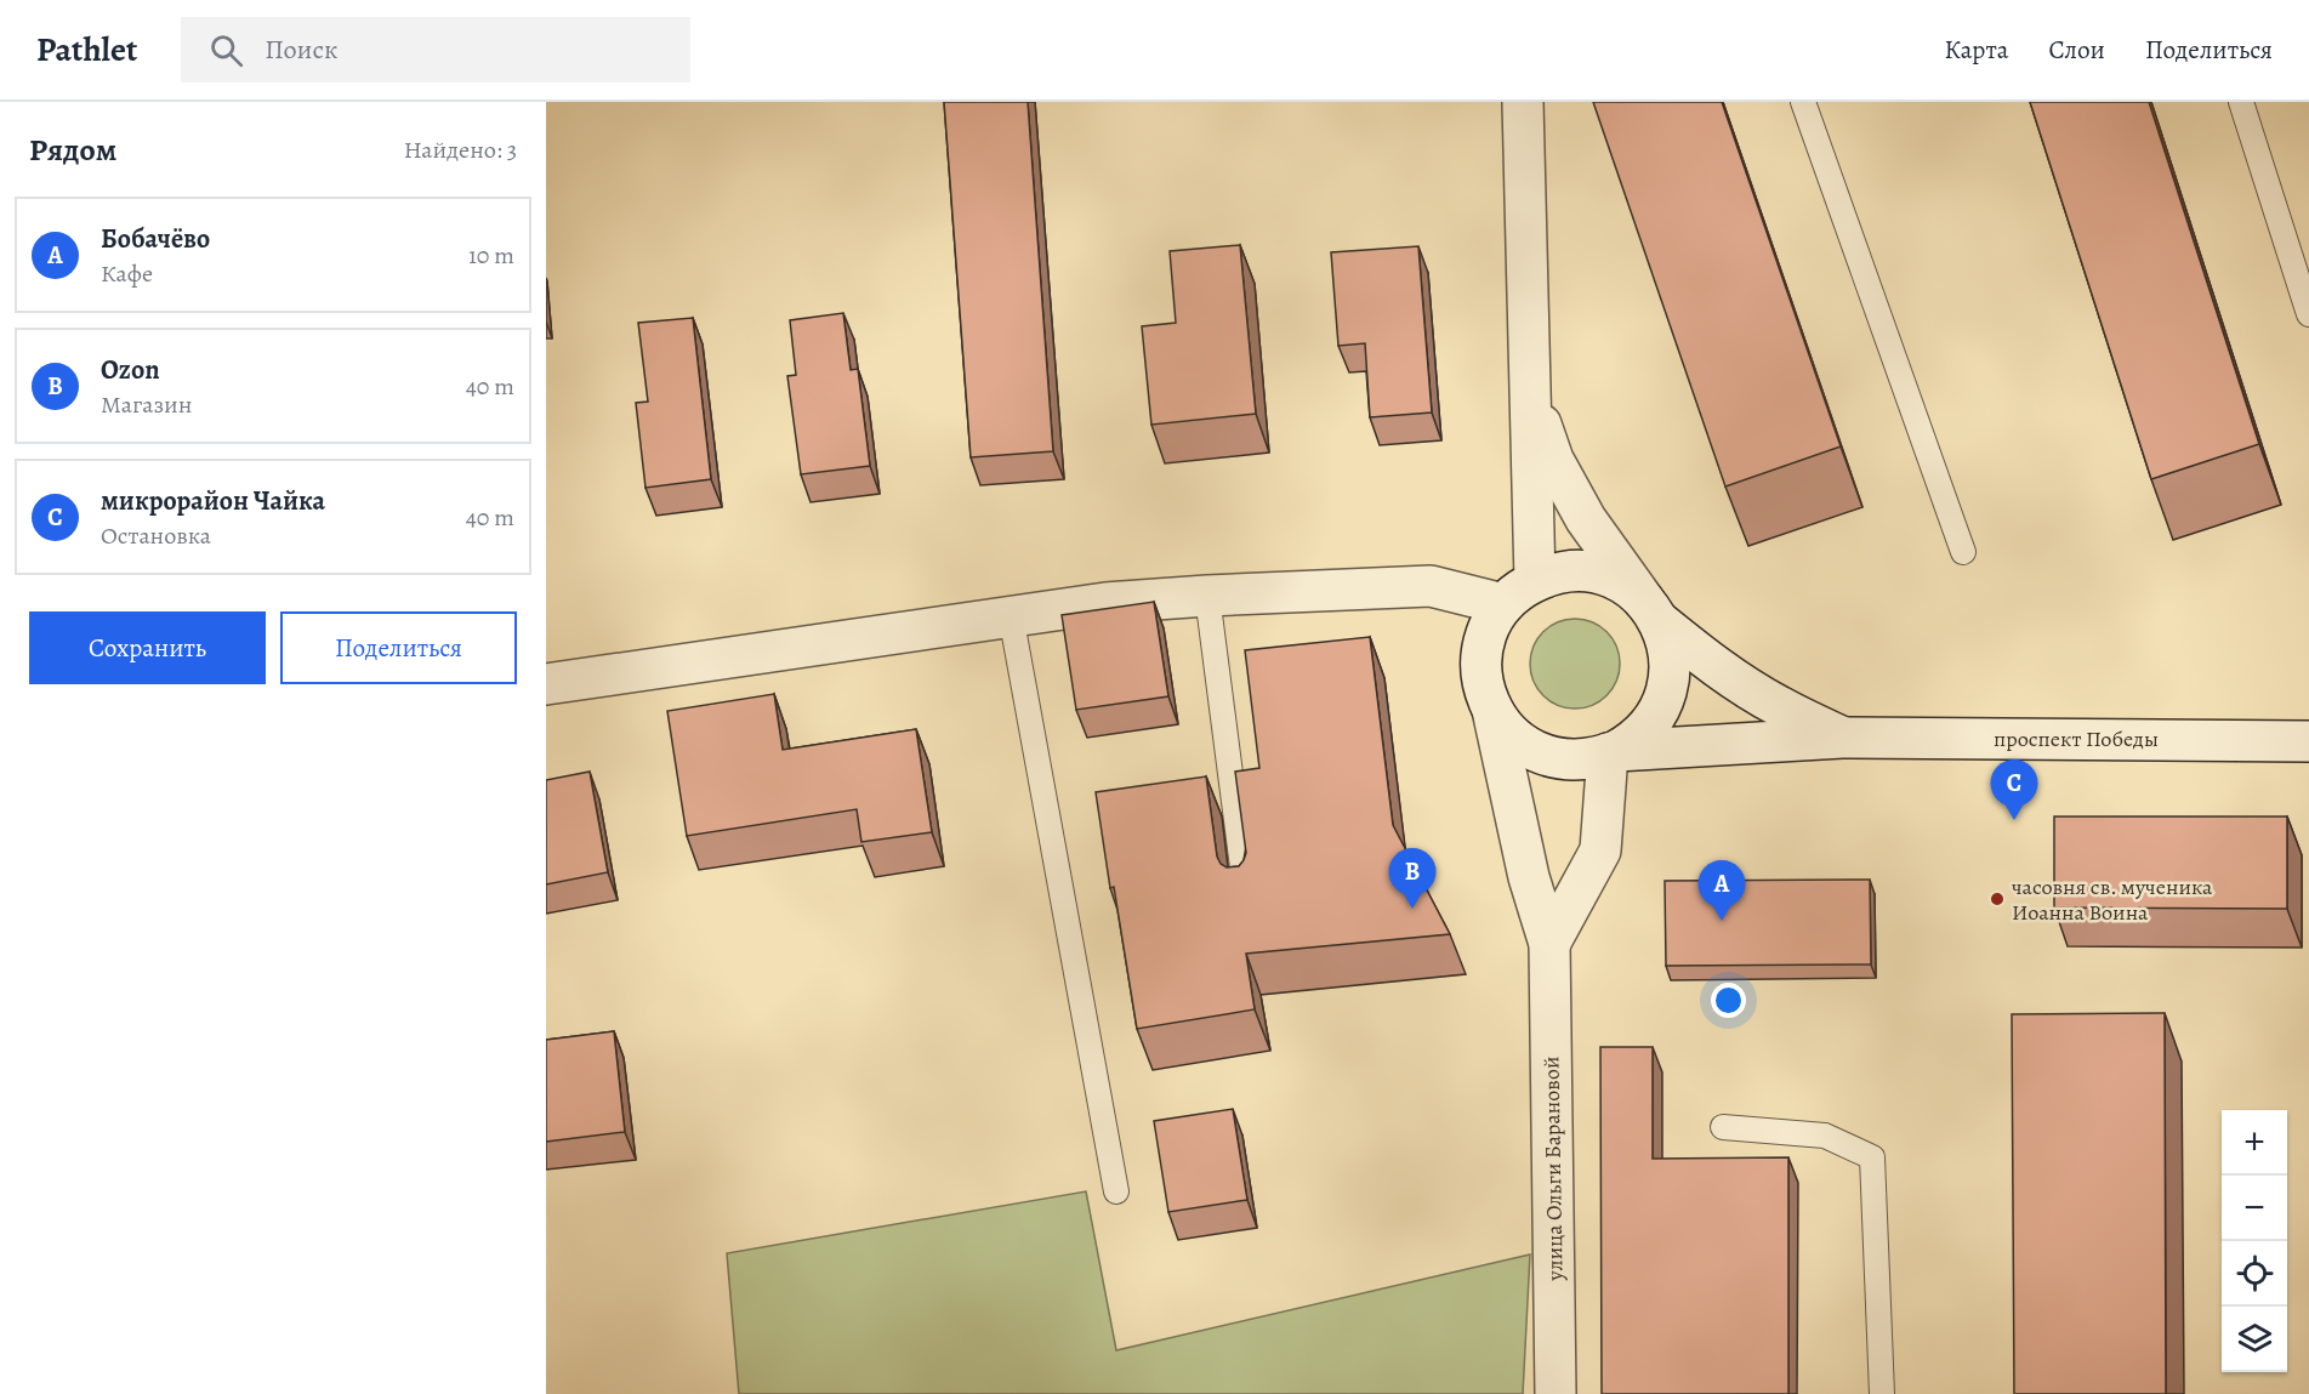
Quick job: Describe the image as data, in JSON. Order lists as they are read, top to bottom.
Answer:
{
  "streets": {
    "street": ["проспект Победы", "улица Ольги Барановой"]
  },
  "crossings": [
    ["проспект Победы", "улица Ольги Барановой"]
  ],
  "places": ["часовня св. мученика Иоанна Воина"],
  "page": {
    "header": "Pathlet",
    "search": "Поиск",
    "nav": ["Карта", "Слои", "Поделиться"],
    "heading": ["Рядом", "Найдено: 3"],
    "list": [
      {
        "mark": "A",
        "name": "Бобачёво",
        "note": "Кафе",
        "value": "10 m"
      },
      {
        "mark": "B",
        "name": "Ozon",
        "note": "Магазин",
        "value": "40 m"
      },
      {
        "mark": "C",
        "name": "микрорайон Чайка",
        "note": "Остановка",
        "value": "40 m"
      }
    ],
    "buttons": ["Сохранить", "Поделиться"],
    "pins": ["C", "B", "A"],
    "map_buttons": ["+", "−"]
  }
}
